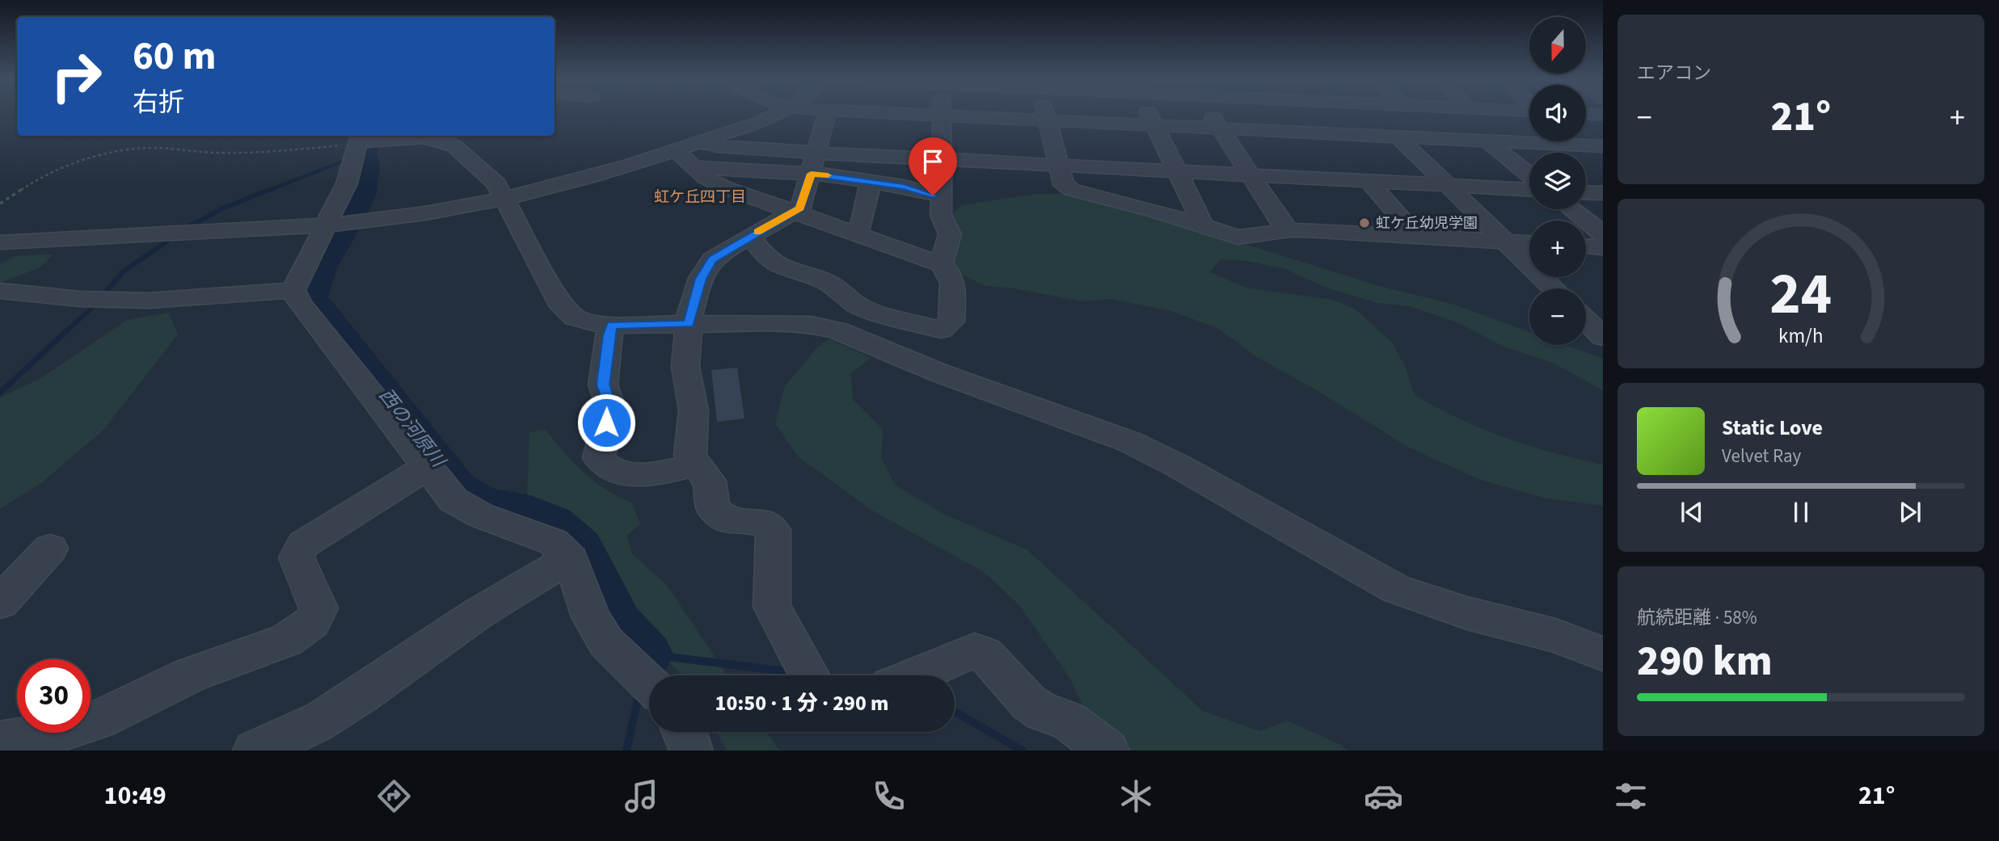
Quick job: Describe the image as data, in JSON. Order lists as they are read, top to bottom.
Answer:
{
  "districts": ["虹ケ丘四丁目"],
  "water": ["西の河原川"],
  "places": ["虹ケ丘幼児学園"],
  "north": "bottom",
  "page": {
    "tile": [
      "エアコン",
      ["航続距離 · 58%", "290 km"]
    ],
    "map_buttons": ["+", "−"],
    "turn": ["60 m", "右折"],
    "heat": ["−", "21°", "+"],
    "song": ["Static Love", "Velvet Ray"],
    "limit": "30",
    "trip": "10:50 · 1 分 · 290 m",
    "tabs": ["10:49", "21°"],
    "gauge": ["24", "km/h"]
  }
}
